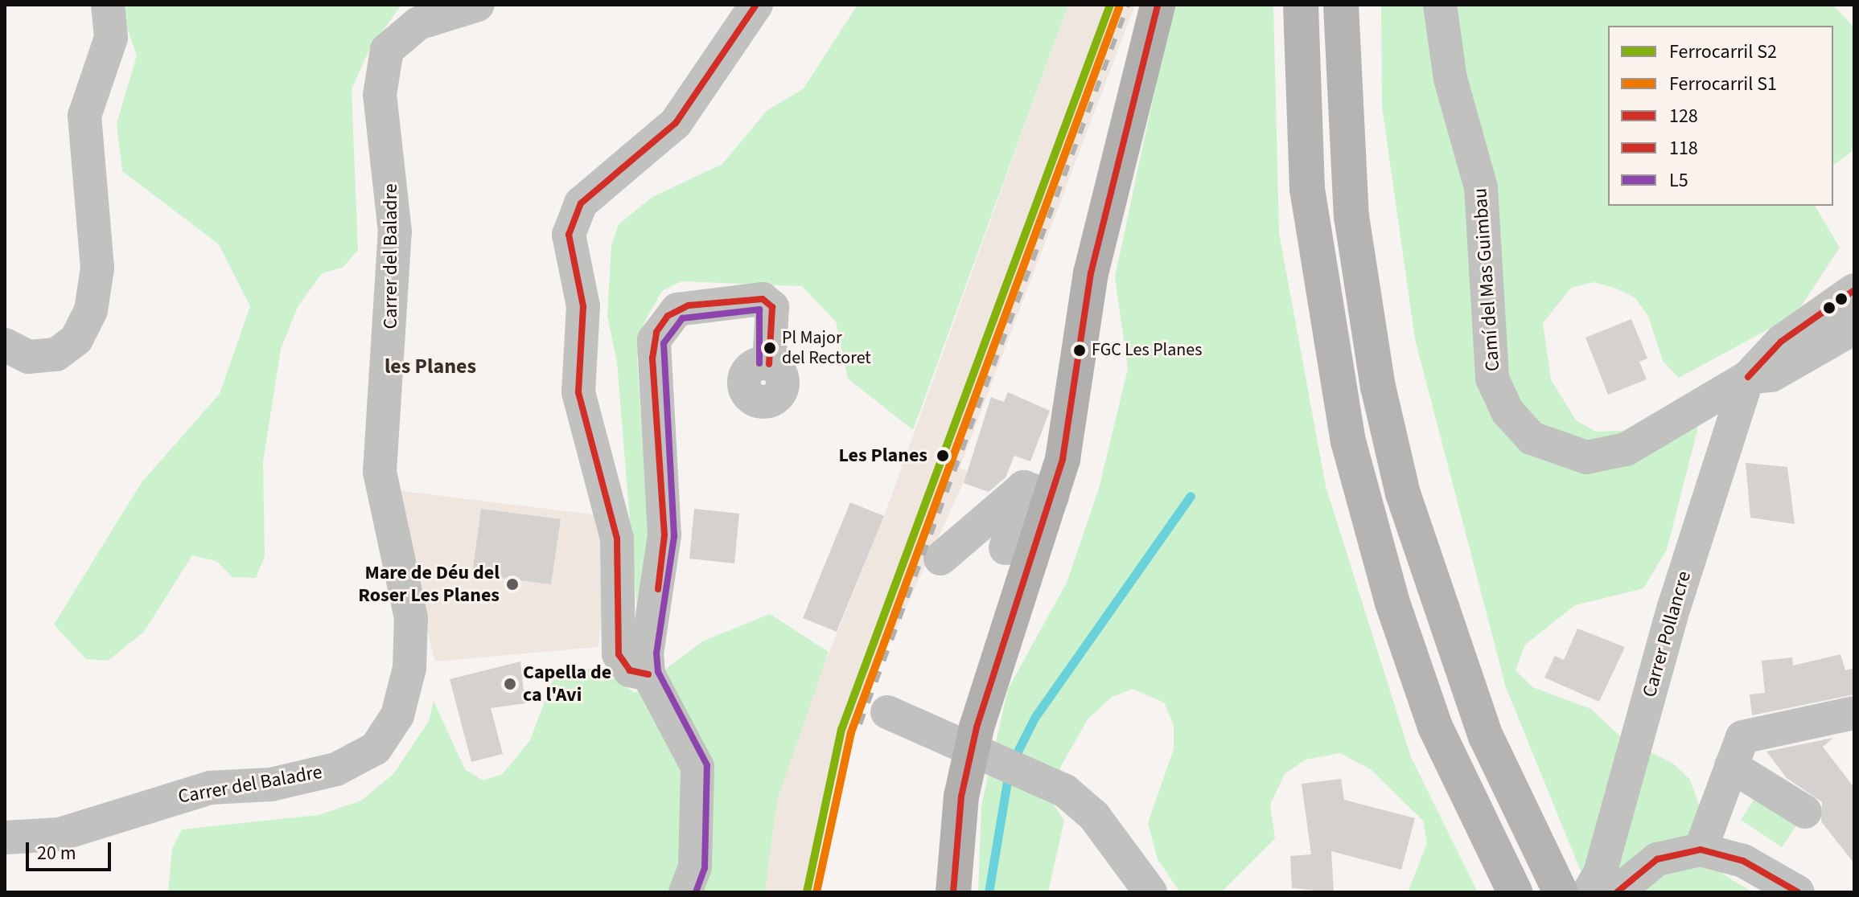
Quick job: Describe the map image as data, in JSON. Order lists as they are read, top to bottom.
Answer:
{
  "streets": {
    "street": ["Carrer del Baladre", "Camí del Mas Guimbau", "Carrer Pollancre"]
  },
  "crossings": [
    ["Camí del Mas Guimbau", "Carrer Pollancre"]
  ],
  "districts": ["les Planes"],
  "places": [
    "Pl Major del Rectoret",
    "FGC Les Planes",
    "Les Planes",
    "Mare de Déu del Roser Les Planes",
    "Capella de ca l'Avi"
  ],
  "lines": [
    "rail line S2",
    "transit line 128",
    "transit line 118",
    "rail line S1",
    "transit line L5"
  ],
  "legend": [
    "Ferrocarril S2",
    "Ferrocarril S1",
    "128",
    "118",
    "L5"
  ],
  "scale_bar": "20 m"
}
